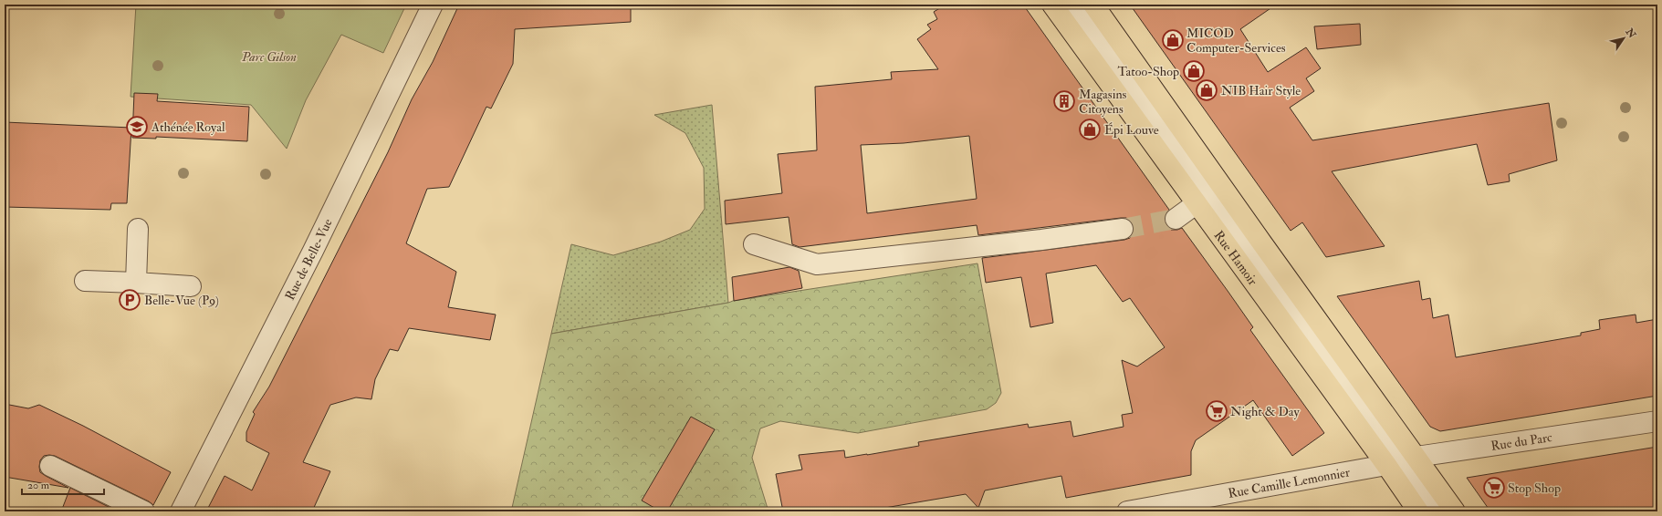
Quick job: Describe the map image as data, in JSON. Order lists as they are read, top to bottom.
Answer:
{
  "streets": {
    "main road": ["Rue Hamoir"],
    "street": ["Rue de Belle-Vue", "Rue du Parc", "Rue Camille Lemonnier"]
  },
  "crossings": [
    ["Rue Hamoir", "Rue du Parc"],
    ["Rue Hamoir", "Rue Camille Lemonnier"],
    ["Rue du Parc", "Rue Camille Lemonnier"]
  ],
  "parks": ["Parc Gilson"],
  "places": {
    "shop": [
      "MICOD Computer-Services",
      "Tatoo-Shop",
      "NIB Hair Style",
      "Épi Louve"
    ],
    "building": ["Magasins Citoyens"],
    "school or university": ["Athénée Royal"],
    "parking": ["Belle-Vue (P9)"],
    "supermarket": ["Night & Day", "Stop Shop"]
  },
  "scale_bar": "20 m",
  "north": "top right"
}
